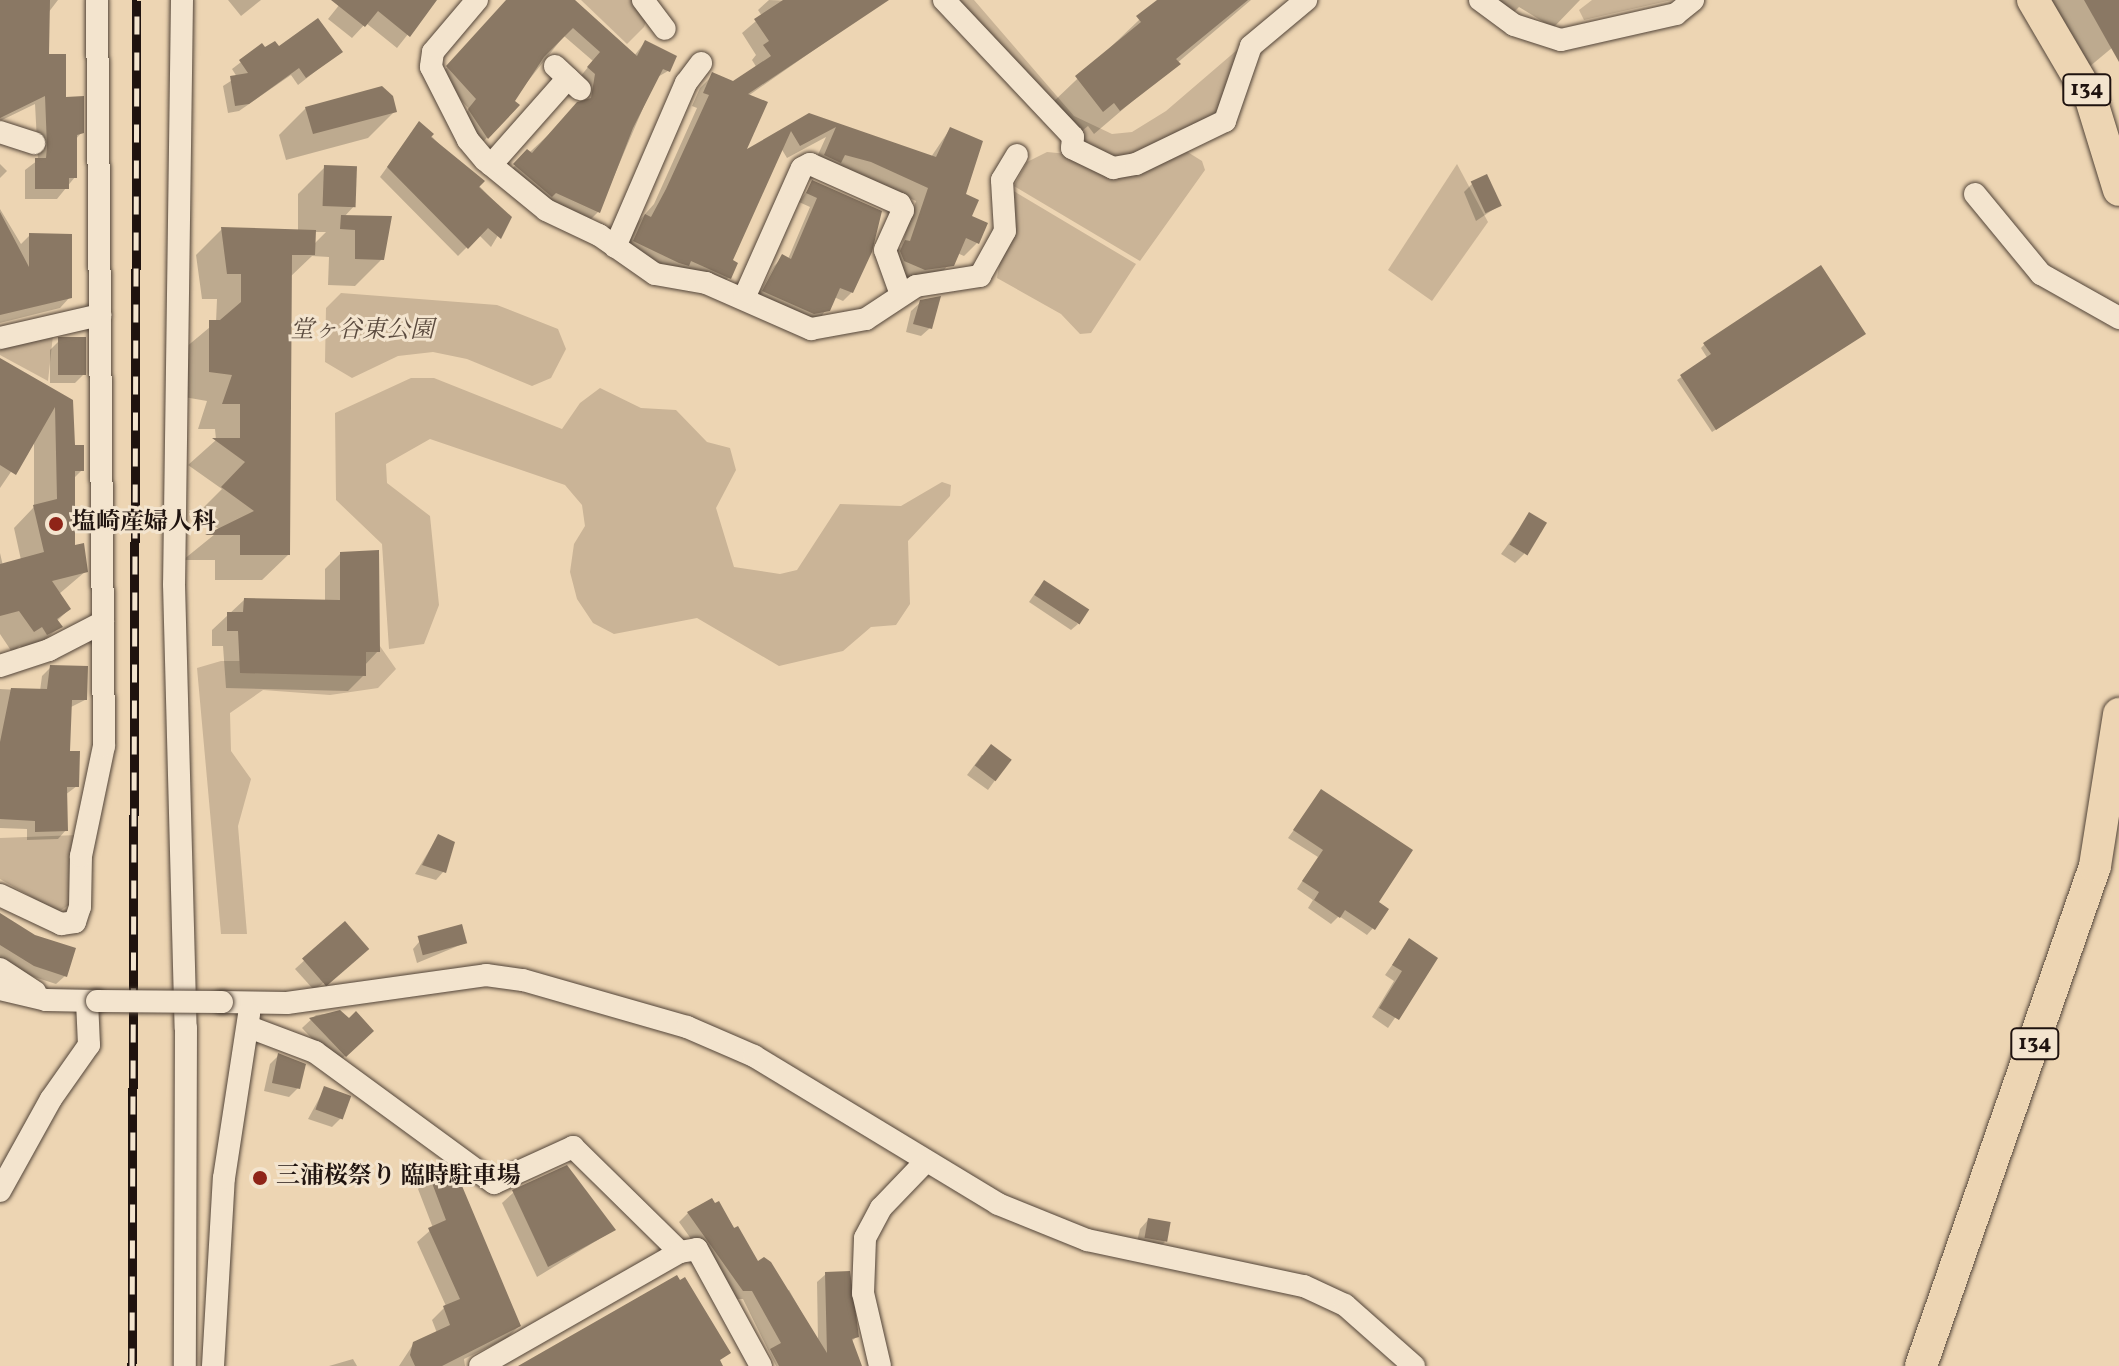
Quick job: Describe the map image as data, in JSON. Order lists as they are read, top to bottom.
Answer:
{
  "streets": {
    "highway": ["134"]
  },
  "parks": ["堂ヶ谷東公園"],
  "places": ["塩崎産婦人科", "三浦桜祭り 臨時駐車場"]
}
